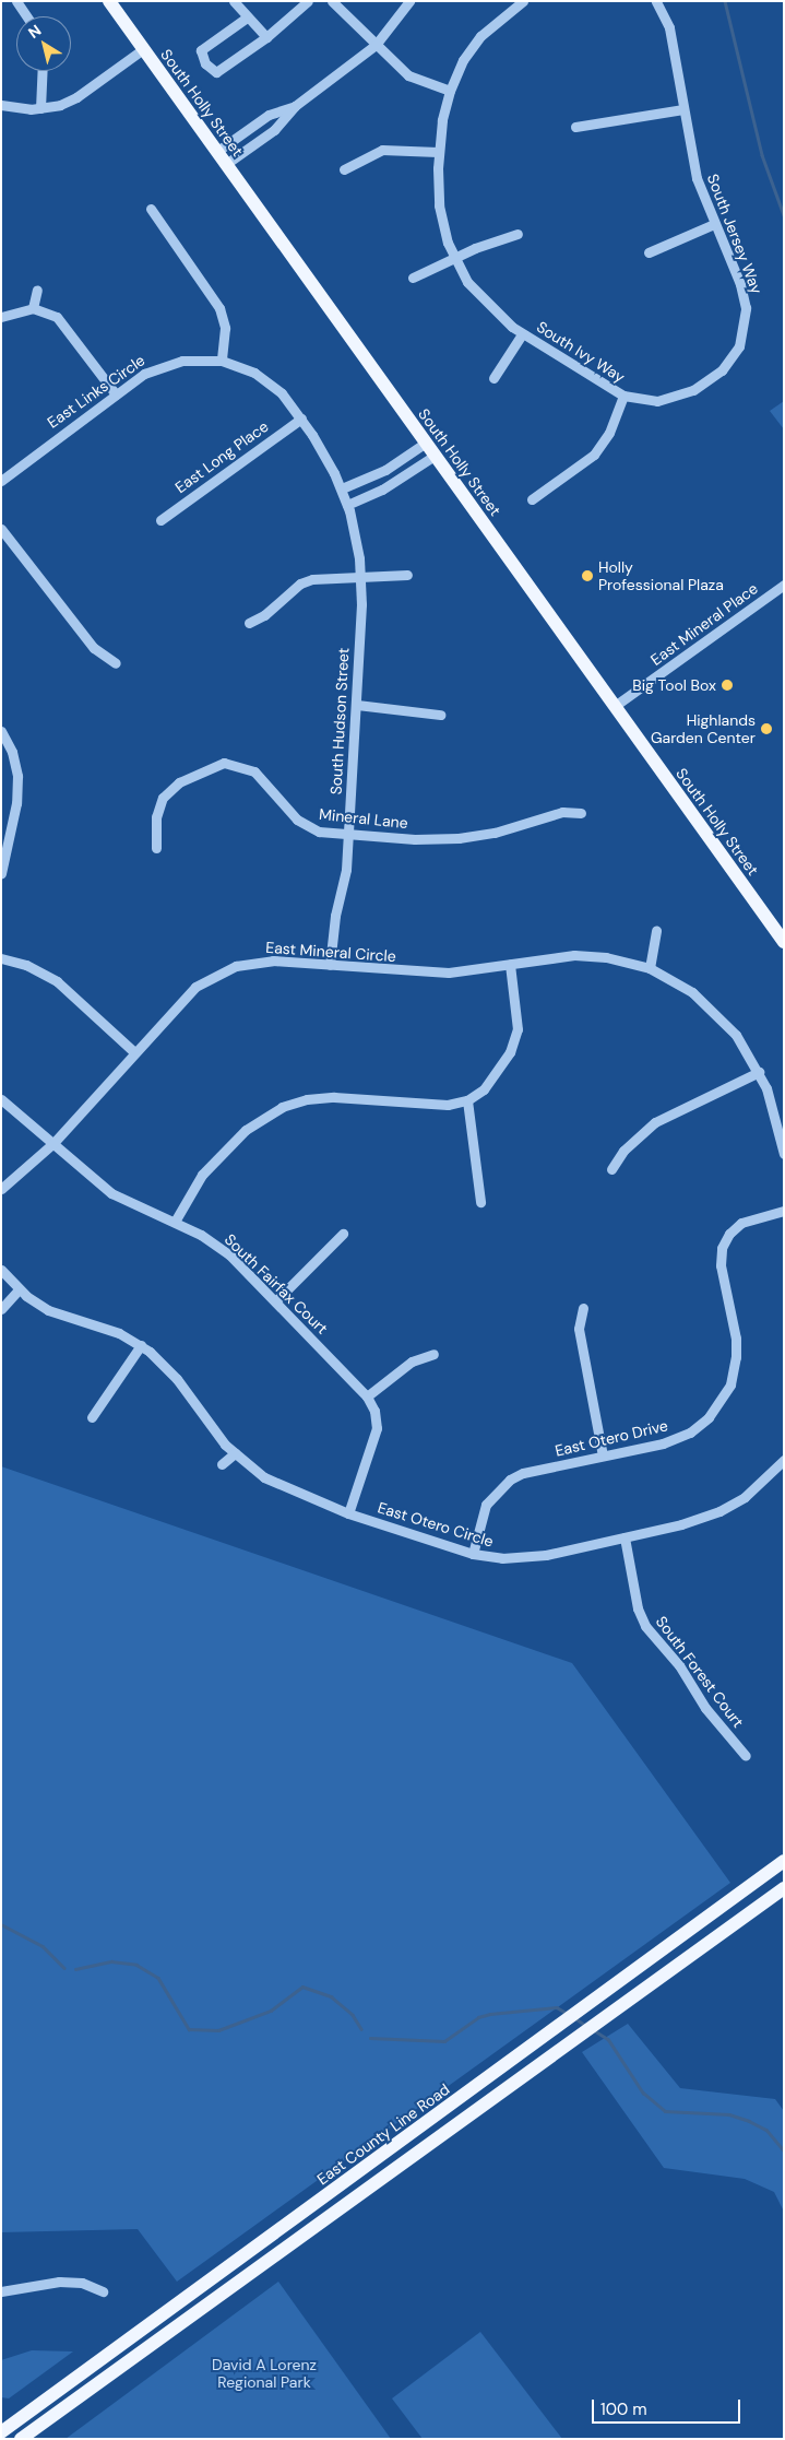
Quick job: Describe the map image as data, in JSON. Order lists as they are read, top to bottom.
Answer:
{
  "streets": {
    "main road": ["South Holly Street", "East County Line Road"],
    "street": [
      "South Jersey Way",
      "South Ivy Way",
      "East Links Circle",
      "East Long Place",
      "East Mineral Place",
      "South Hudson Street",
      "Mineral Lane",
      "East Mineral Circle",
      "South Fairfax Court",
      "East Otero Drive",
      "East Otero Circle",
      "South Forest Court"
    ]
  },
  "crossings": [
    ["South Holly Street", "East Mineral Place"],
    ["South Jersey Way", "South Ivy Way"],
    ["East Links Circle", "South Hudson Street"],
    ["East Long Place", "South Hudson Street"],
    ["South Hudson Street", "Mineral Lane"],
    ["South Hudson Street", "East Mineral Circle"],
    ["East Mineral Circle", "South Fairfax Court"],
    ["South Fairfax Court", "East Otero Circle"],
    ["East Otero Drive", "East Otero Circle"],
    ["East Otero Circle", "South Forest Court"]
  ],
  "parks": ["David A Lorenz Regional Park"],
  "places": ["Holly Professional Plaza", "Big Tool Box", "Highlands Garden Center"],
  "scale_bar": "100 m",
  "north": "top left"
}
